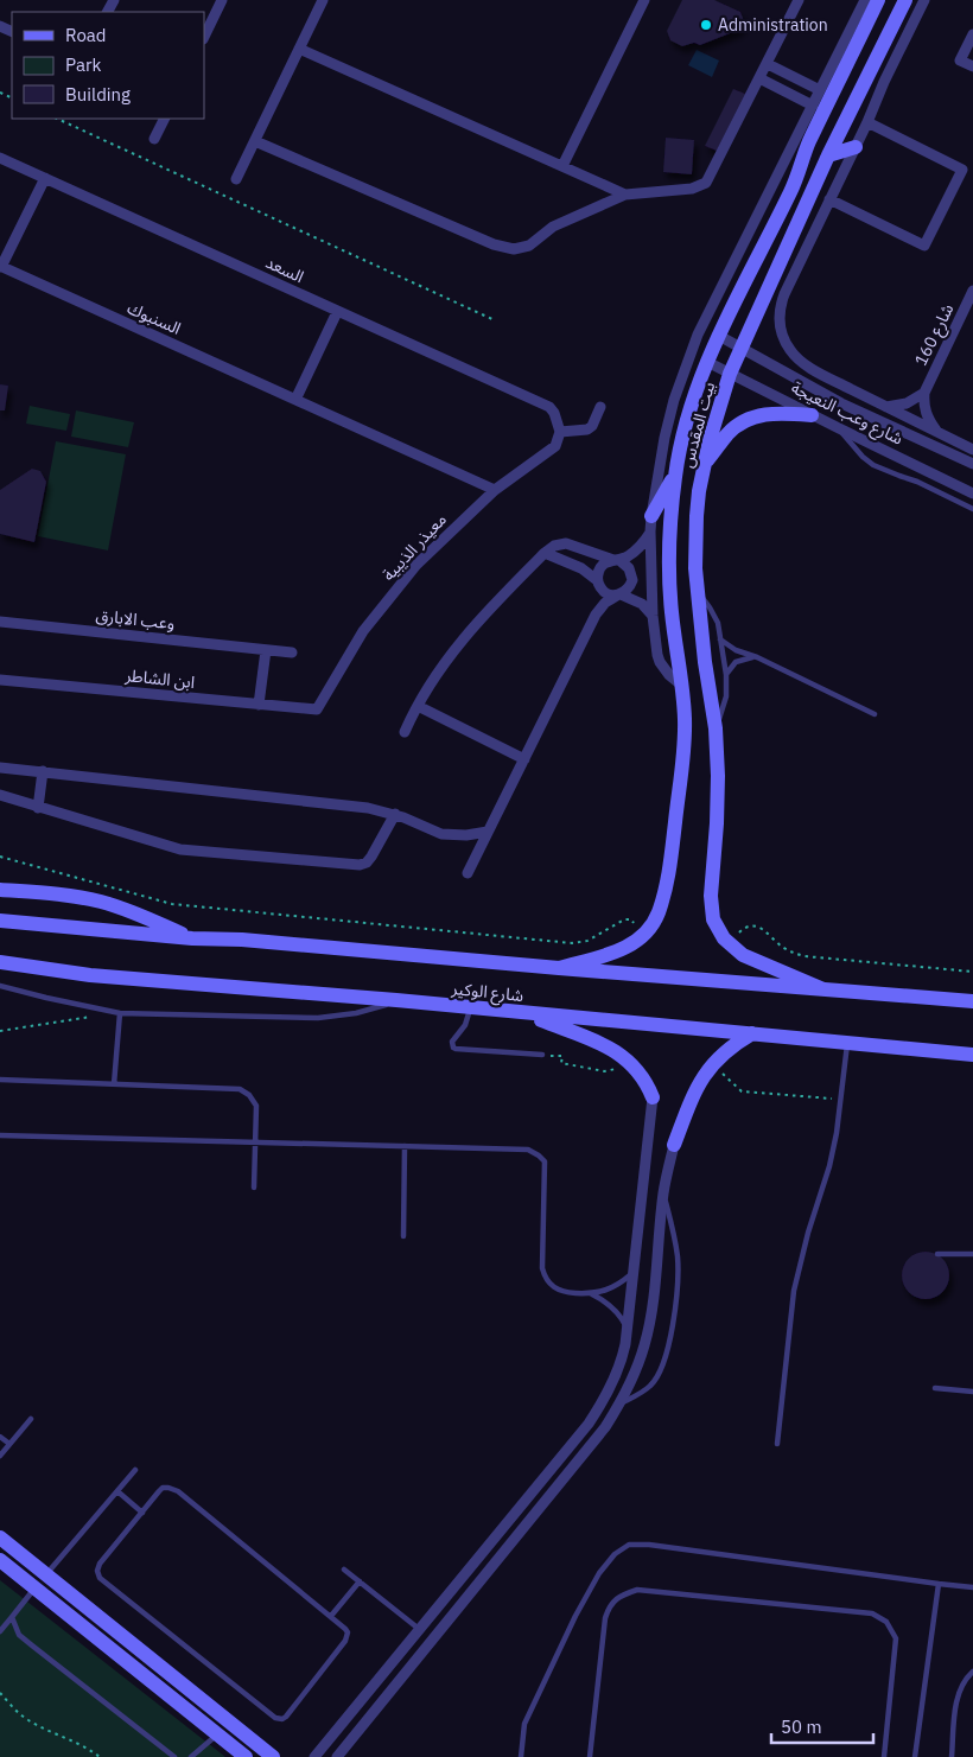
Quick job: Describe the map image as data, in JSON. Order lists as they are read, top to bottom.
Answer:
{
  "streets": {
    "street": [
      "السعد",
      "السنبوك",
      "شارع 160",
      "شارع وعب النعيجة",
      "بيت المقدس",
      "معيذر الذيبية",
      "وعب الابارق",
      "ابن الشاطر",
      "شارع الوكير"
    ]
  },
  "crossings": [
    ["السعد", "السنبوك"],
    ["السعد", "معيذر الذيبية"],
    ["السنبوك", "معيذر الذيبية"],
    ["شارع 160", "شارع وعب النعيجة"],
    ["شارع وعب النعيجة", "بيت المقدس"],
    ["معيذر الذيبية", "ابن الشاطر"]
  ],
  "places": ["Administration"],
  "legend": ["Road", "Park", "Building"],
  "scale_bar": "50 m"
}
